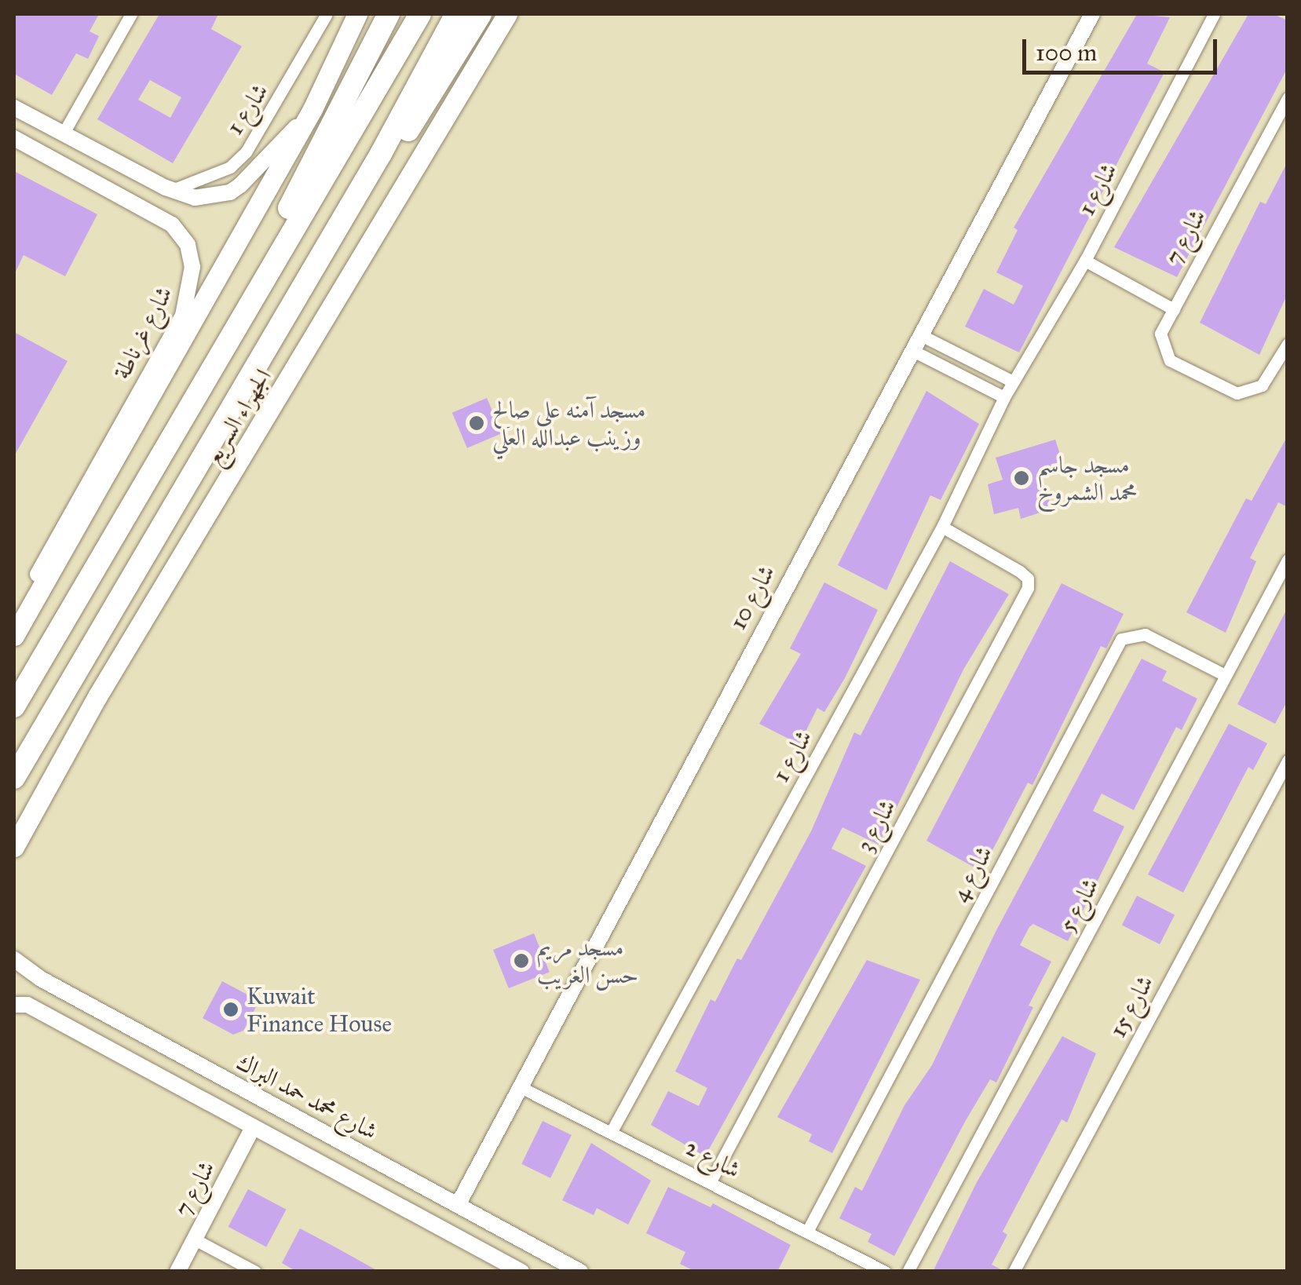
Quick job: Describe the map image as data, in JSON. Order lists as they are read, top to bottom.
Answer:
{
  "streets": {
    "highway": ["الجهراء السريع"],
    "street": [
      "شارع 1",
      "شارع 7",
      "شارع غرناطة",
      "شارع 10",
      "شارع 3",
      "شارع 4",
      "شارع 5",
      "شارع 15",
      "شارع محمد حمد البراك",
      "شارع 2"
    ]
  },
  "crossings": [
    ["شارع 1", "شارع 3"],
    ["شارع 1", "شارع 2"],
    ["شارع 10", "شارع محمد حمد البراك"],
    ["شارع 10", "شارع 2"],
    ["شارع 3", "شارع 2"],
    ["شارع 4", "شارع 5"],
    ["شارع 4", "شارع 2"]
  ],
  "places": [
    "مسجد آمنه علي صالح وزينب عبدالله العلي",
    "مسجد جاسم محمد الشمروخ",
    "مسجد مريم حسن الغريب",
    "Kuwait Finance House"
  ],
  "scale_bar": "100 m"
}
